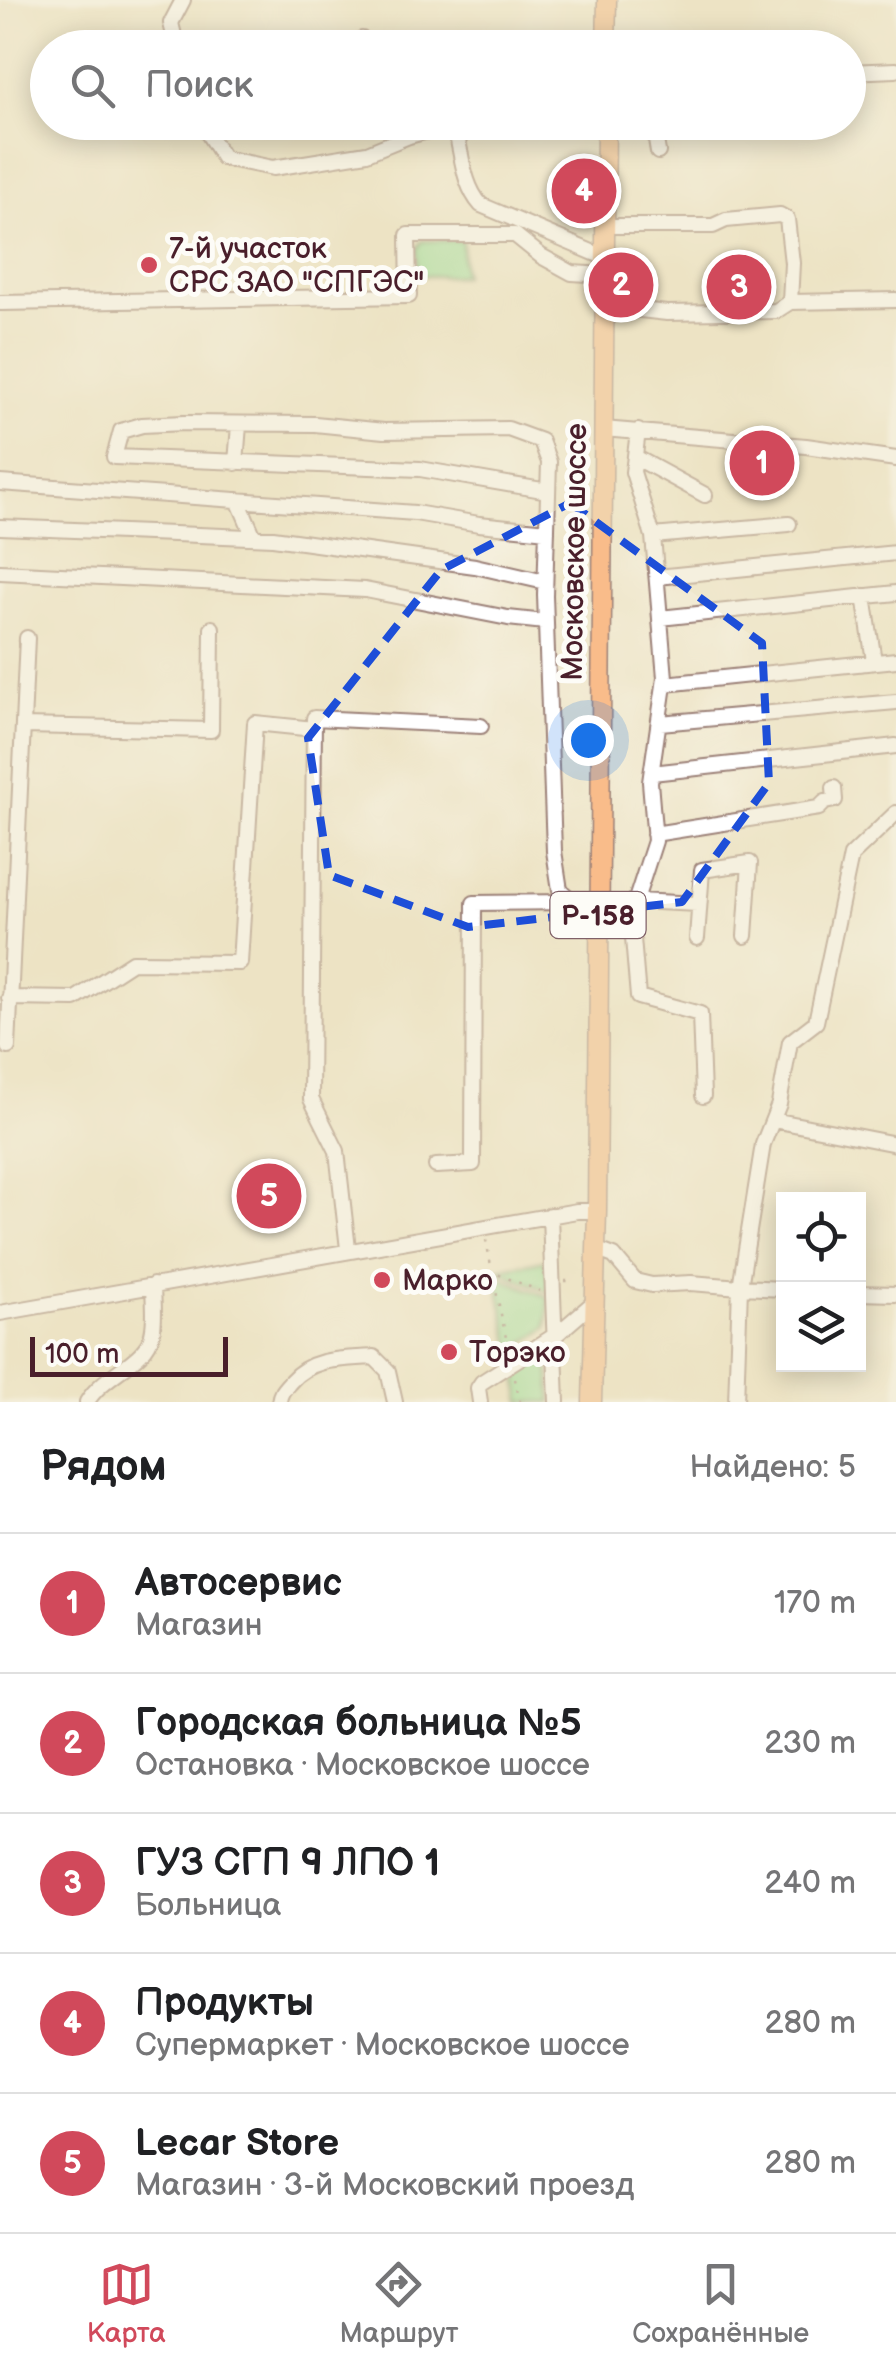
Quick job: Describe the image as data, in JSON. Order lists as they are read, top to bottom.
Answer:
{
  "streets": {
    "main road": ["Московское шоссе", "Р-158"]
  },
  "places": ["7-й участок СРС ЗАО \"СПГЭС\"", "Марко", "Торэко"],
  "scale_bar": "100 m",
  "page": {
    "search": "Поиск",
    "pins": [
      "4",
      "2",
      "3",
      "1",
      "5"
    ],
    "scale": "100 m",
    "heading": ["Рядом", "Найдено: 5"],
    "list": [
      {
        "mark": "1",
        "name": "Автосервис",
        "note": "Магазин",
        "value": "170 m"
      },
      {
        "mark": "2",
        "name": "Городская больница №5",
        "note": "Остановка · Московское шоссе",
        "value": "230 m"
      },
      {
        "mark": "3",
        "name": "ГУЗ СГП 9 ЛПО 1",
        "note": "Больница",
        "value": "240 m"
      },
      {
        "mark": "4",
        "name": "Продукты",
        "note": "Супермаркет · Московское шоссе",
        "value": "280 m"
      },
      {
        "mark": "5",
        "name": "Lecar Store",
        "note": "Магазин · 3-й Московский проезд",
        "value": "280 m"
      }
    ],
    "nav": ["Карта", "Маршрут", "Сохранённые"]
  }
}
